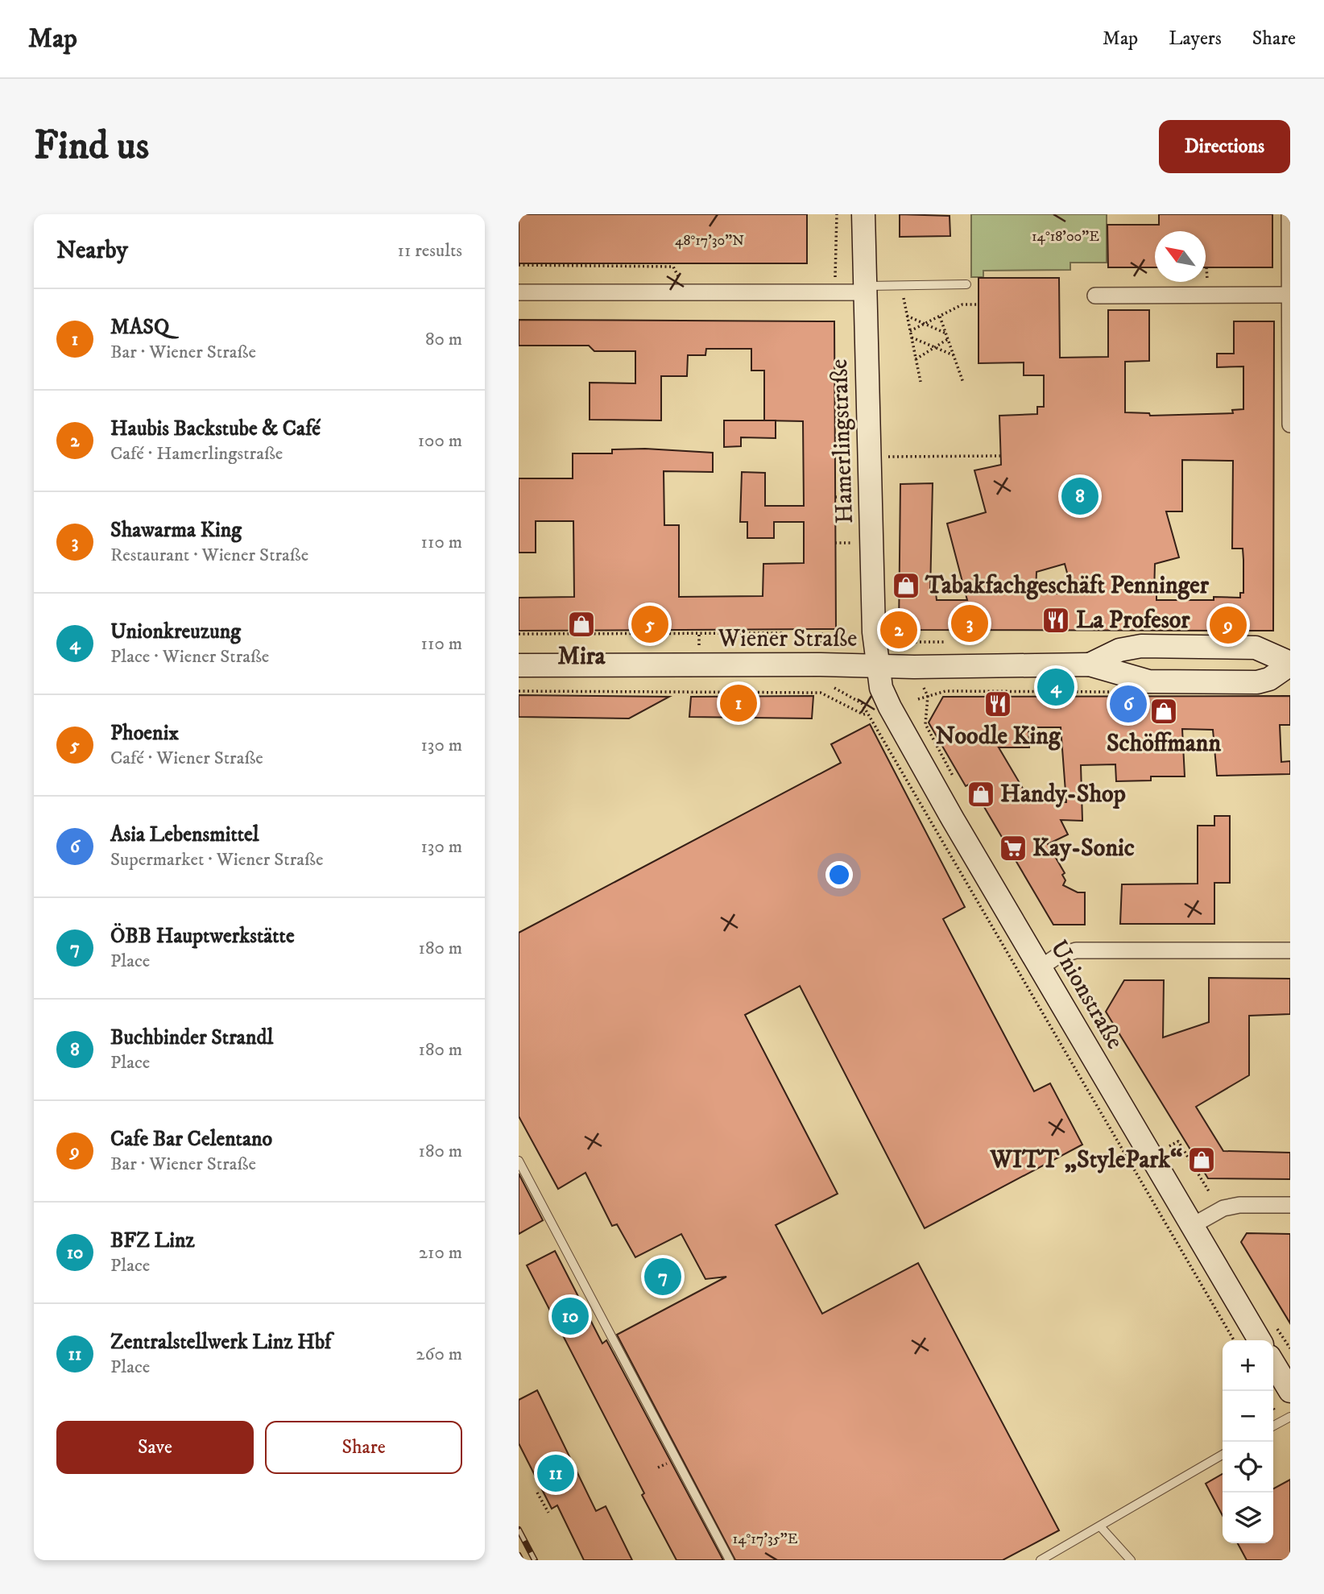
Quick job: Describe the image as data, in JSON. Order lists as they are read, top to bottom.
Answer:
{
  "streets": {
    "main road": ["Hamerlingstraße", "Wiener Straße", "Unionstraße"]
  },
  "crossings": [
    ["Hamerlingstraße", "Wiener Straße"],
    ["Hamerlingstraße", "Unionstraße"],
    ["Wiener Straße", "Unionstraße"]
  ],
  "places": {
    "shop": [
      "Tabakfachgeschäft Penninger",
      "Mira",
      "Schöffmann",
      "Handy-Shop",
      "WITT „StylePark“"
    ],
    "restaurant": ["La Profesor", "Noodle King"],
    "supermarket": ["Kay-Sonic"]
  },
  "north": "top left",
  "page": {
    "header": "Map",
    "nav": ["Map", "Layers", "Share"],
    "buttons": [
      "Directions",
      ["Save", "Share"]
    ],
    "title": "Find us",
    "heading": ["Nearby", "11 results"],
    "list": [
      {
        "mark": "1",
        "name": "MASQ",
        "note": "Bar · Wiener Straße",
        "value": "80 m"
      },
      {
        "mark": "2",
        "name": "Haubis Backstube & Café",
        "note": "Café · Hamerlingstraße",
        "value": "100 m"
      },
      {
        "mark": "3",
        "name": "Shawarma King",
        "note": "Restaurant · Wiener Straße",
        "value": "110 m"
      },
      {
        "mark": "4",
        "name": "Unionkreuzung",
        "note": "Place · Wiener Straße",
        "value": "110 m"
      },
      {
        "mark": "5",
        "name": "Phoenix",
        "note": "Café · Wiener Straße",
        "value": "130 m"
      },
      {
        "mark": "6",
        "name": "Asia Lebensmittel",
        "note": "Supermarket · Wiener Straße",
        "value": "130 m"
      },
      {
        "mark": "7",
        "name": "ÖBB Hauptwerkstätte",
        "note": "Place",
        "value": "180 m"
      },
      {
        "mark": "8",
        "name": "Buchbinder Strandl",
        "note": "Place",
        "value": "180 m"
      },
      {
        "mark": "9",
        "name": "Cafe Bar Celentano",
        "note": "Bar · Wiener Straße",
        "value": "180 m"
      },
      {
        "mark": "10",
        "name": "BFZ Linz",
        "note": "Place",
        "value": "210 m"
      },
      {
        "mark": "11",
        "name": "Zentralstellwerk Linz Hbf",
        "note": "Place",
        "value": "260 m"
      }
    ],
    "pins": [
      "8",
      "3",
      "5",
      "9",
      "2",
      "4",
      "1",
      "6",
      "7",
      "10",
      "11"
    ],
    "map_buttons": ["+", "−"]
  },
  "coordinates": ["14°18'00\"E", "48°17'30\"N", "14°17'35\"E"]
}
